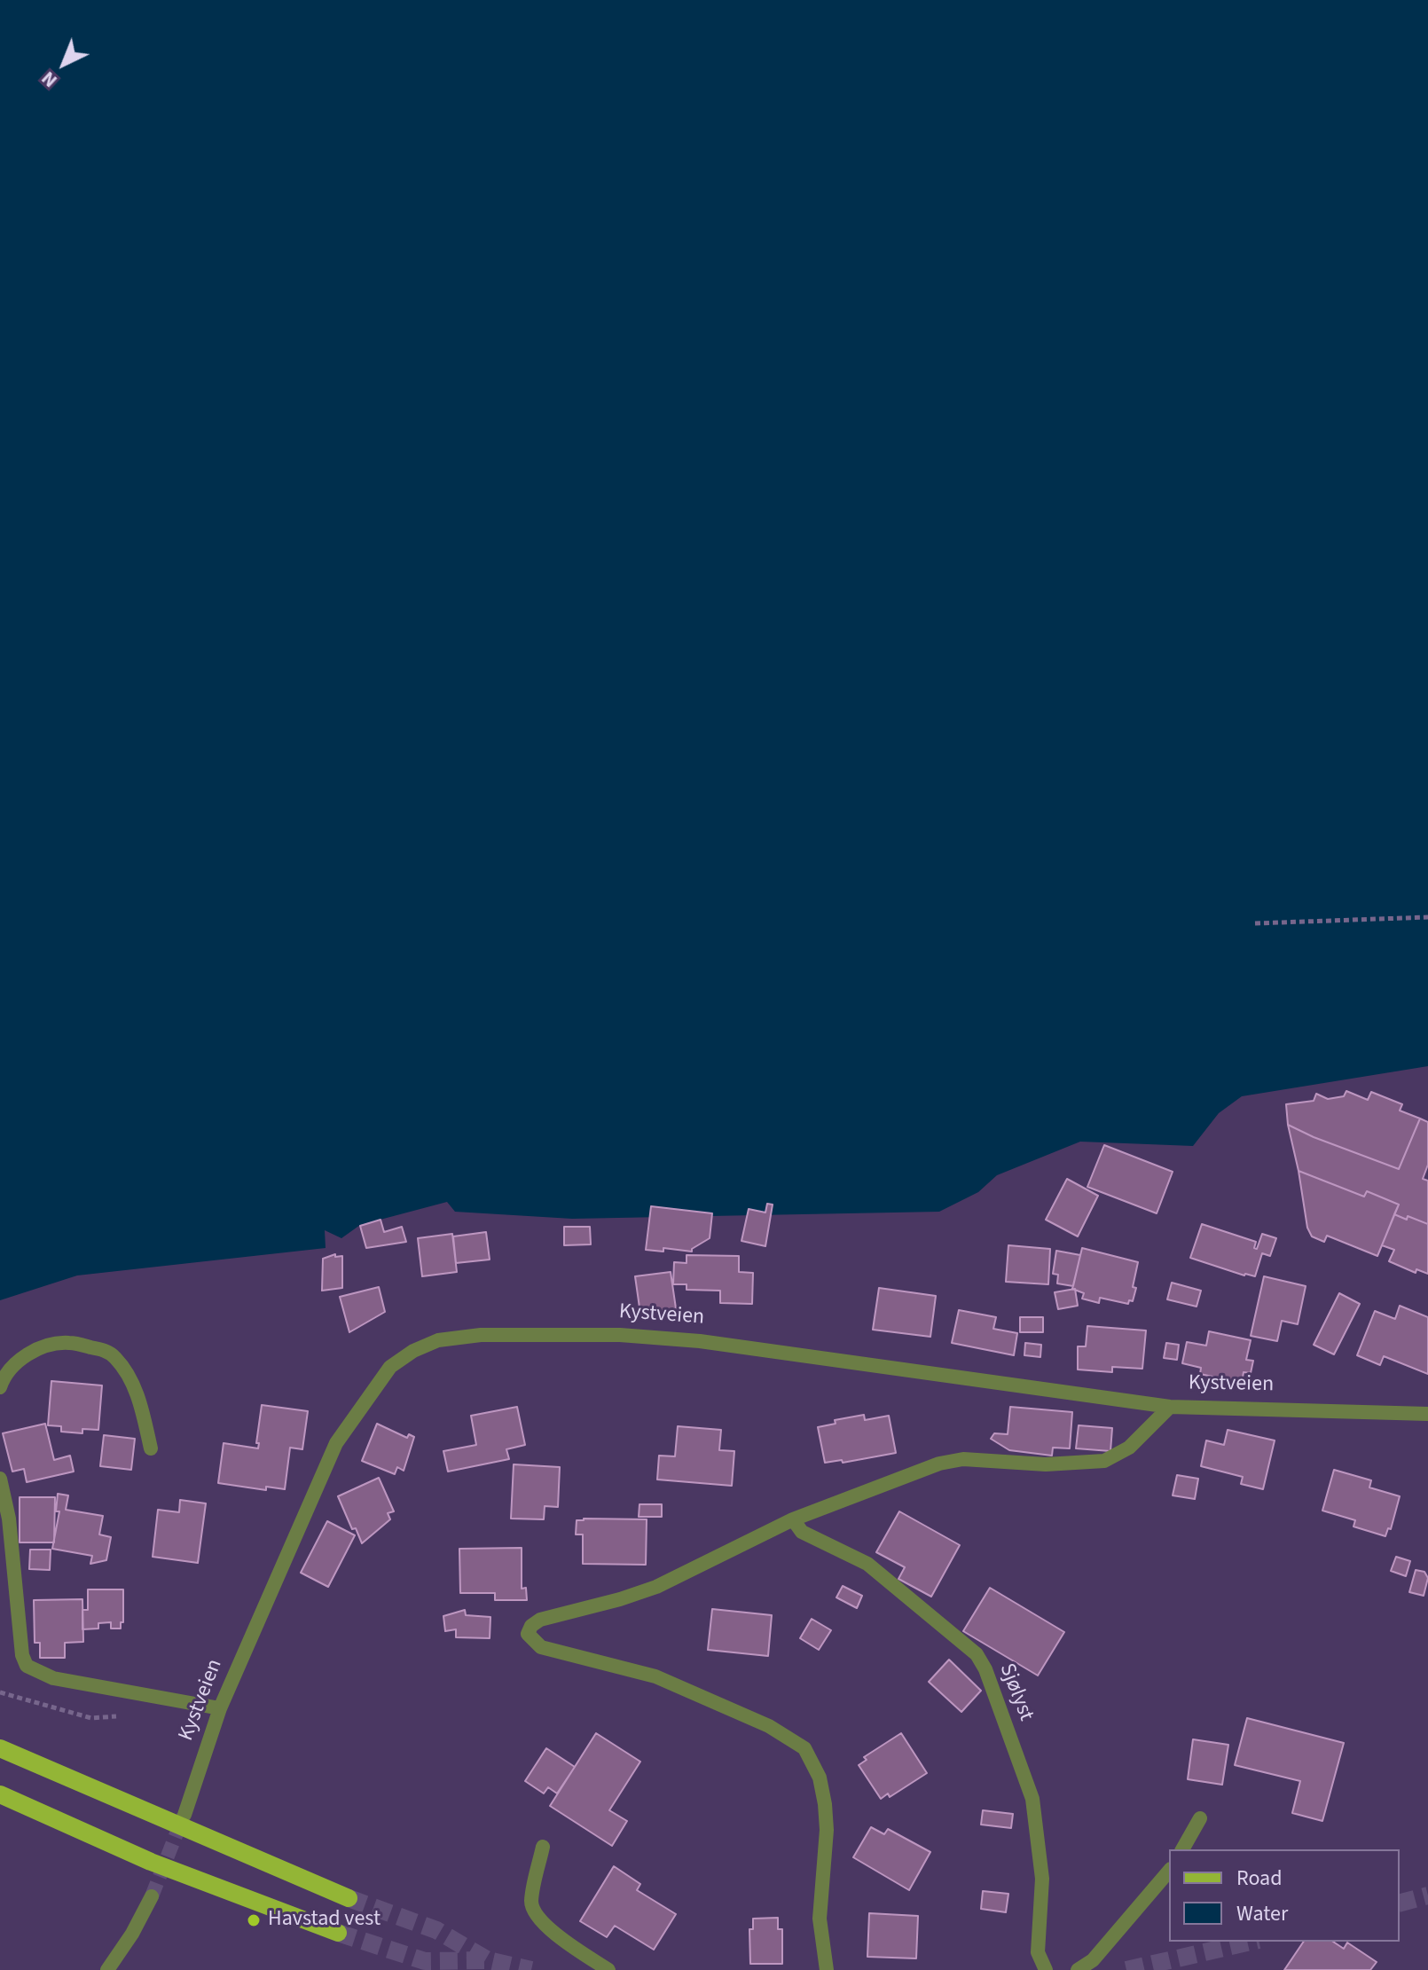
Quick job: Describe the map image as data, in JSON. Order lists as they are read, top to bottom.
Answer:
{
  "streets": {
    "street": ["Kystveien", "Sjølyst"]
  },
  "places": ["Havstad vest"],
  "legend": ["Road", "Water"],
  "north": "bottom left"
}
